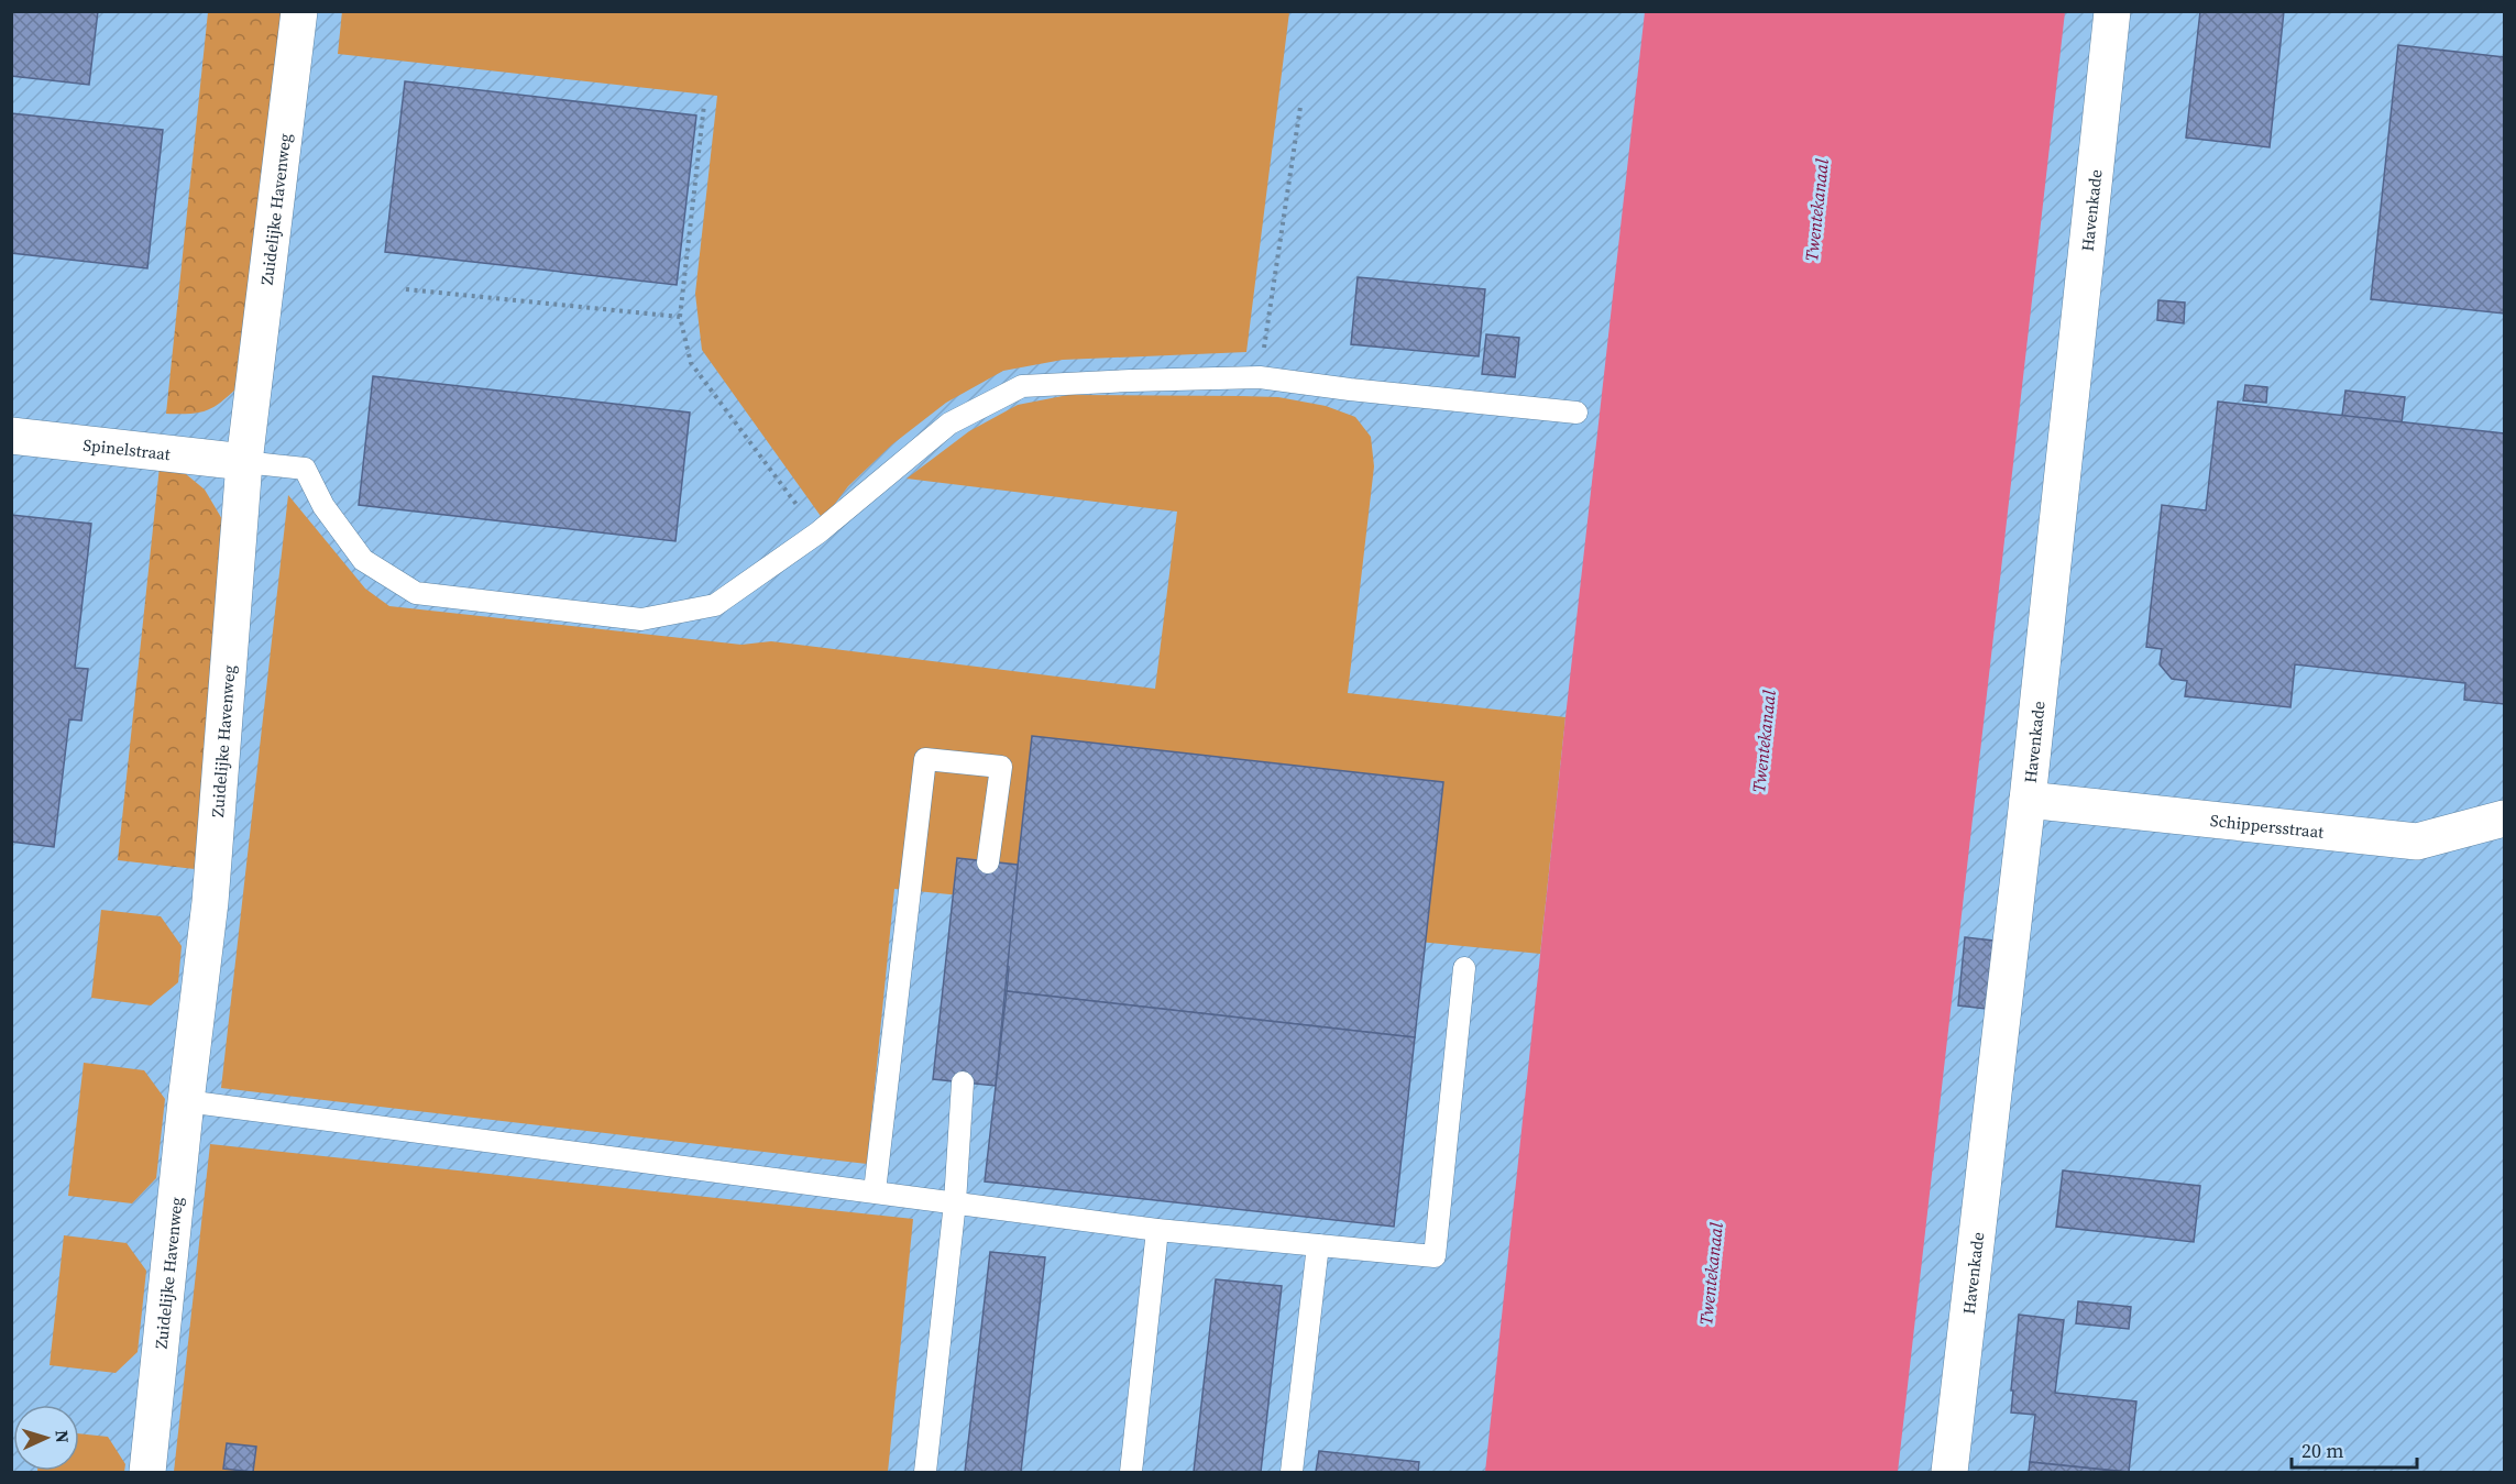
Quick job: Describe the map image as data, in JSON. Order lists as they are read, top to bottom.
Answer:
{
  "streets": {
    "street": [
      "Zuidelijke Havenweg",
      "Havenkade",
      "Spinelstraat",
      "Schippersstraat"
    ]
  },
  "crossings": [
    ["Zuidelijke Havenweg", "Spinelstraat"],
    ["Havenkade", "Schippersstraat"]
  ],
  "water": ["Twentekanaal"],
  "scale_bar": "20 m",
  "north": "right"
}
